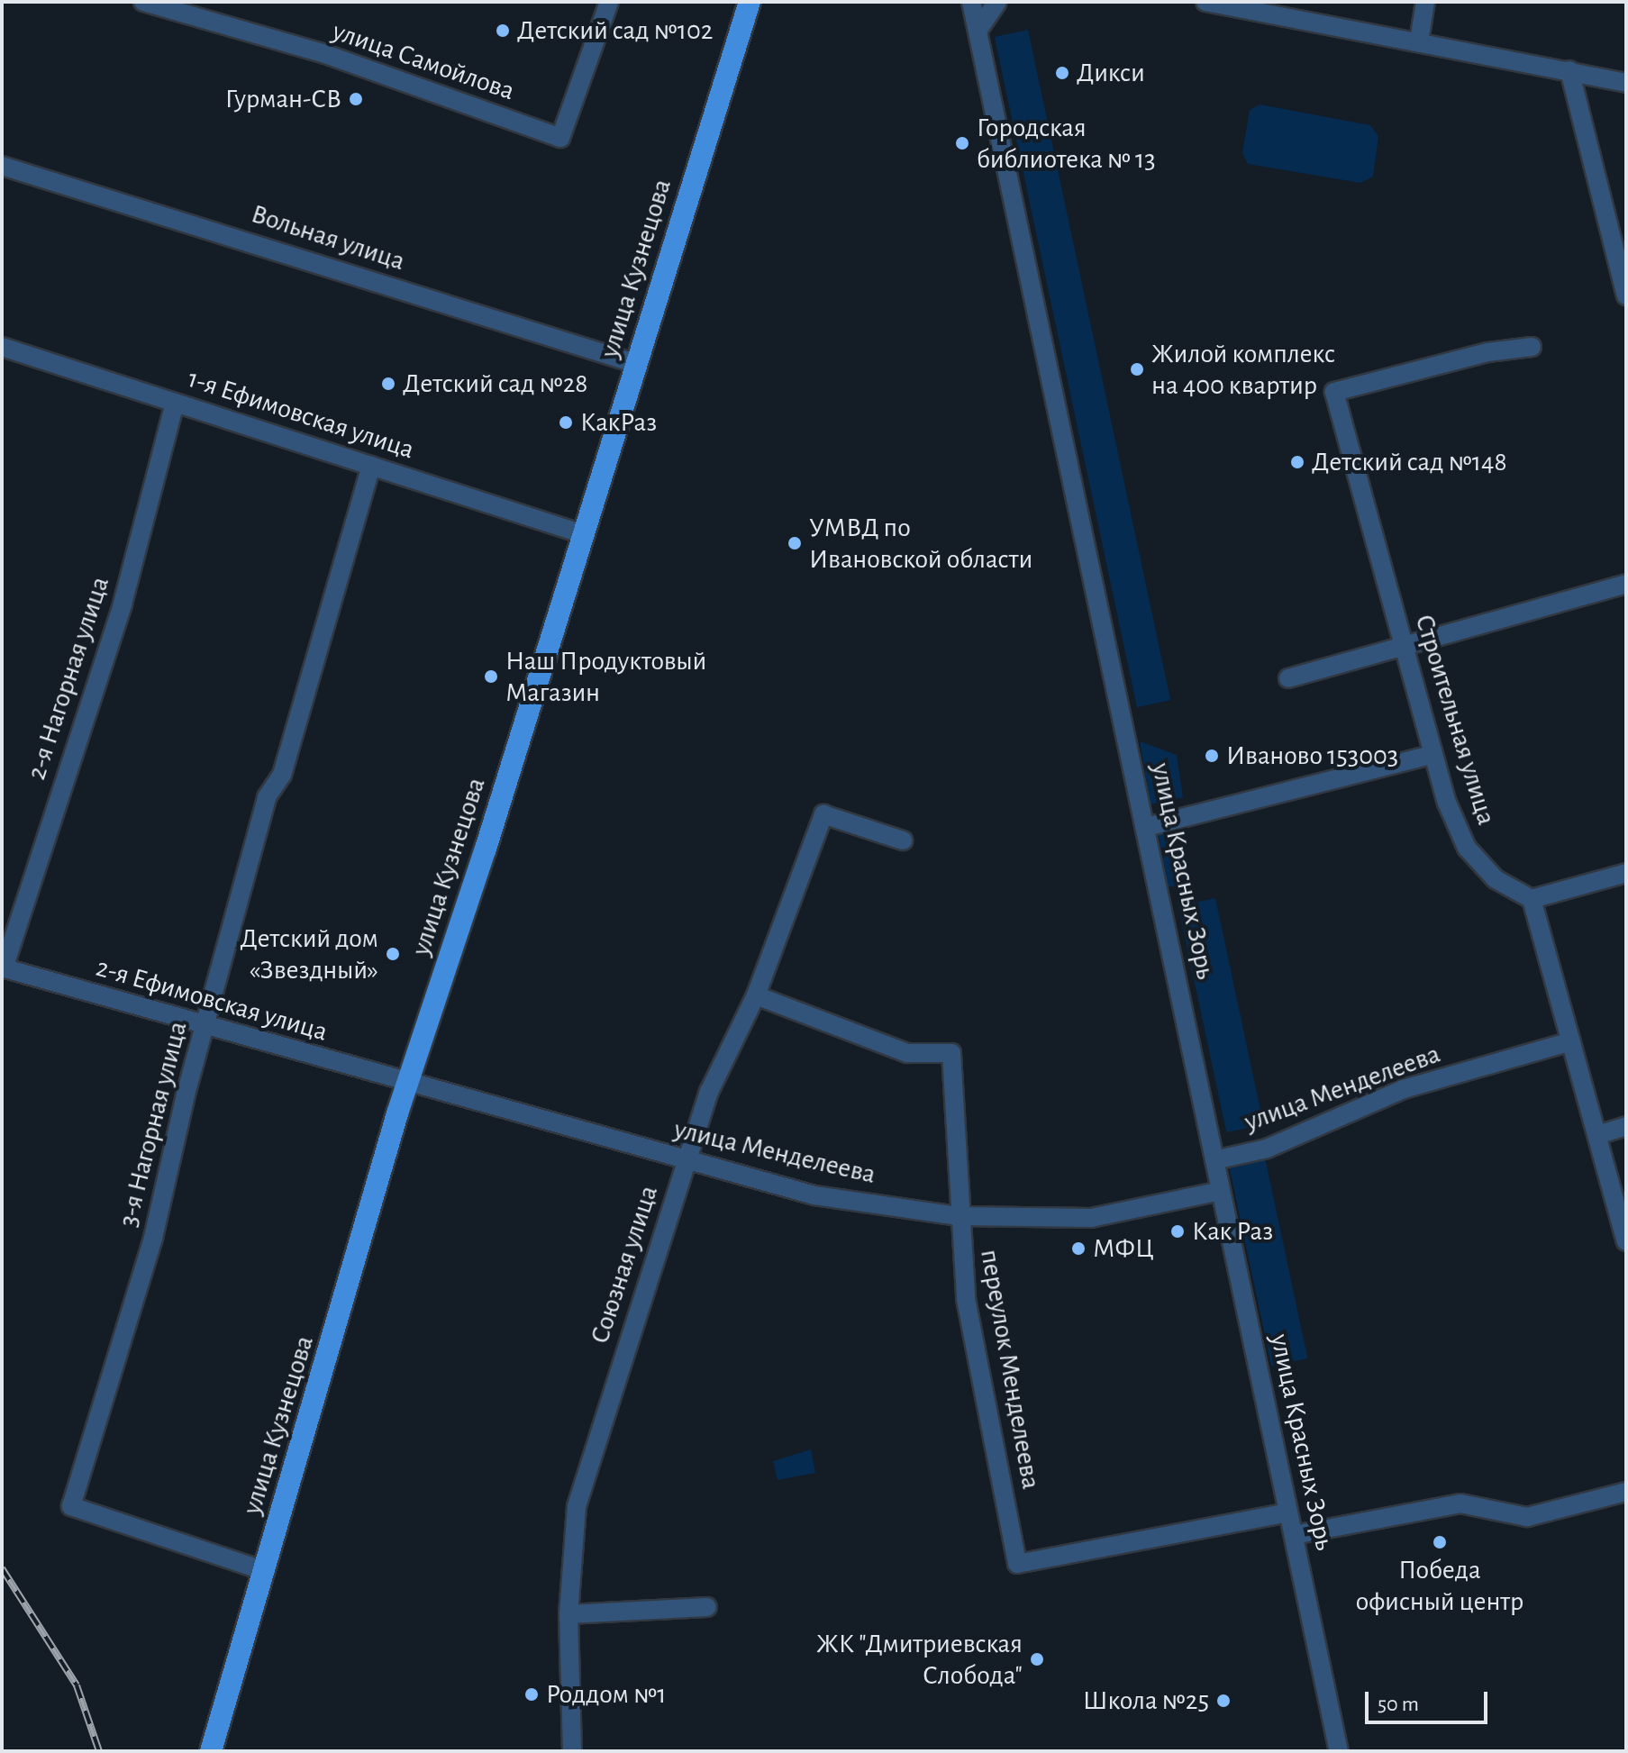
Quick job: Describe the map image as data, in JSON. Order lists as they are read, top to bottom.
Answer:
{
  "streets": {
    "main road": ["улица Кузнецова"],
    "street": [
      "улица Самойлова",
      "Вольная улица",
      "1-я Ефимовская улица",
      "2-я Нагорная улица",
      "Строительная улица",
      "улица Красных Зорь",
      "2-я Ефимовская улица",
      "улица Менделеева",
      "3-я Нагорная улица",
      "Союзная улица",
      "переулок Менделеева"
    ]
  },
  "crossings": [
    ["Вольная улица", "улица Кузнецова"],
    ["улица Кузнецова", "1-я Ефимовская улица"],
    ["улица Кузнецова", "2-я Ефимовская улица"],
    ["улица Кузнецова", "улица Менделеева"],
    ["улица Кузнецова", "3-я Нагорная улица"],
    ["1-я Ефимовская улица", "2-я Нагорная улица"],
    ["1-я Ефимовская улица", "3-я Нагорная улица"],
    ["2-я Нагорная улица", "2-я Ефимовская улица"],
    ["улица Красных Зорь", "улица Менделеева"],
    ["улица Красных Зорь", "переулок Менделеева"],
    ["2-я Ефимовская улица", "улица Менделеева"],
    ["2-я Ефимовская улица", "3-я Нагорная улица"],
    ["улица Менделеева", "Союзная улица"],
    ["улица Менделеева", "переулок Менделеева"],
    ["Союзная улица", "переулок Менделеева"]
  ],
  "places": [
    "Детский сад №102",
    "Дикси",
    "Гурман-СВ",
    "Городская библиотека № 13",
    "Жилой комплекс на 400 квартир",
    "Детский сад №28",
    "КакРаз",
    "Детский сад №148",
    "УМВД по Ивановской области",
    "Наш Продуктовый Магазин",
    "Иваново 153003",
    "Детский дом «Звездный»",
    "Как Раз",
    "МФЦ",
    "Победа офисный центр",
    "ЖК \"Дмитриевская Слобода\"",
    "Роддом №1",
    "Школа №25"
  ],
  "scale_bar": "50 m"
}
